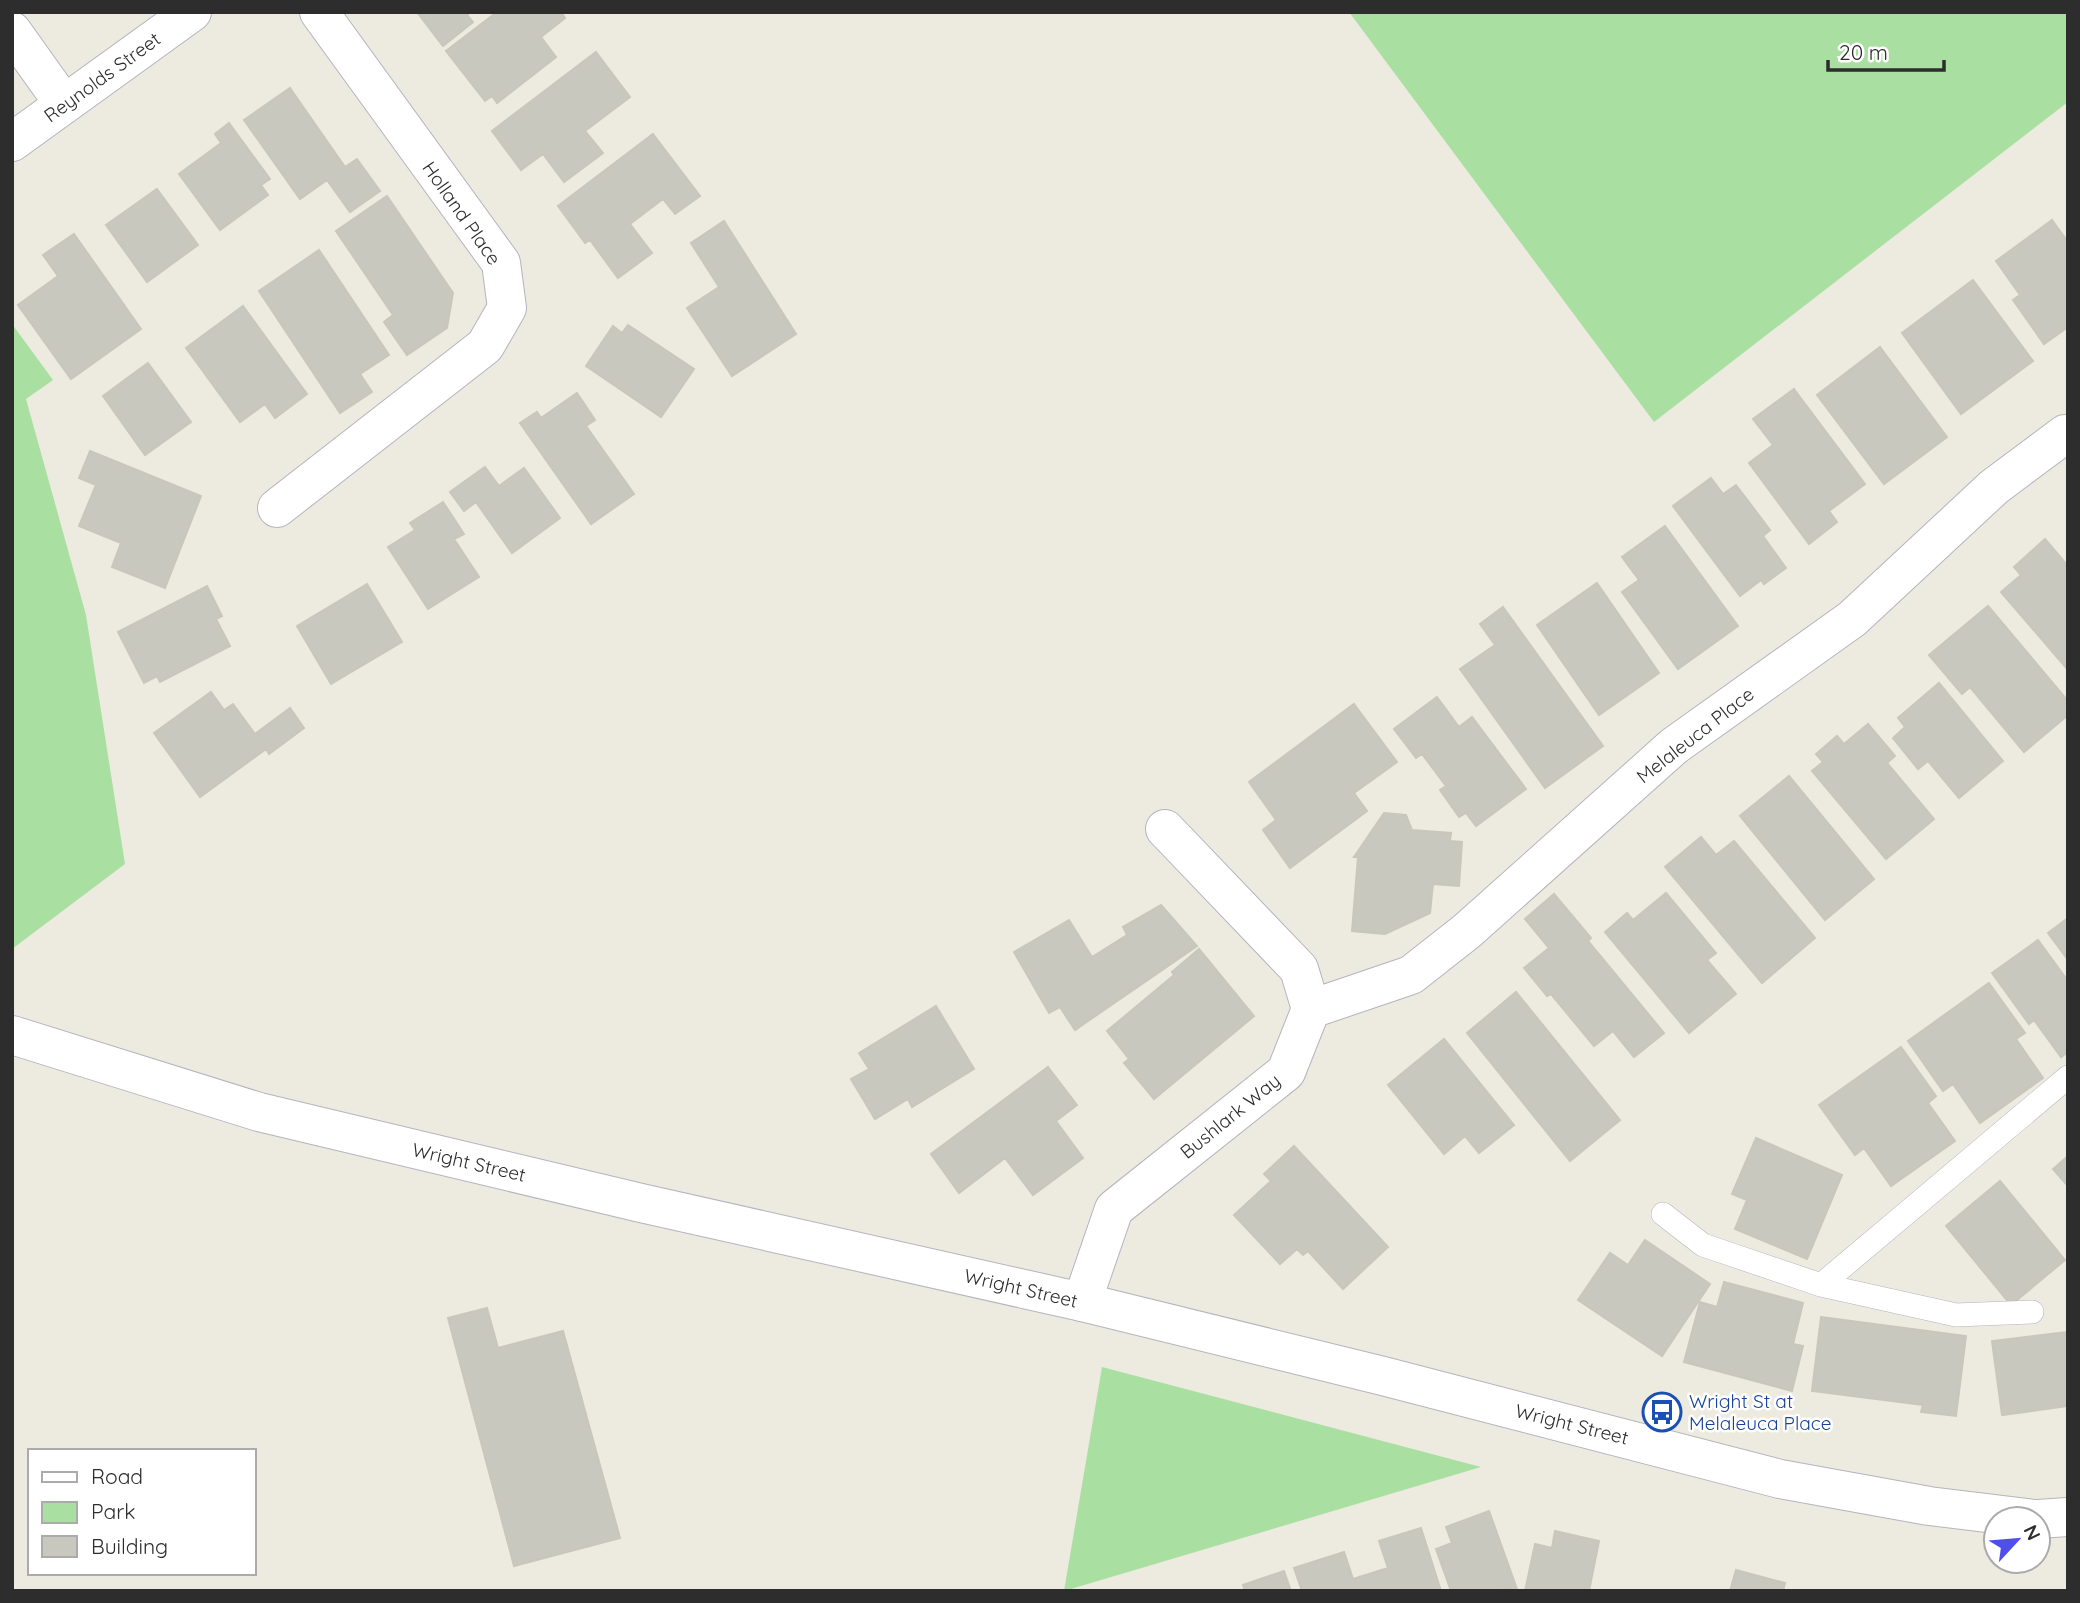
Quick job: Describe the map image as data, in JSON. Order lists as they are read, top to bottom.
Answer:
{
  "streets": {
    "street": [
      "Reynolds Street",
      "Holland Place",
      "Melaleuca Place",
      "Bushlark Way",
      "Wright Street"
    ]
  },
  "crossings": [
    ["Melaleuca Place", "Bushlark Way"],
    ["Bushlark Way", "Wright Street"]
  ],
  "places": {
    "bus stop": ["Wright St at Melaleuca Place"]
  },
  "legend": ["Road", "Park", "Building"],
  "scale_bar": "20 m",
  "north": "top right"
}
